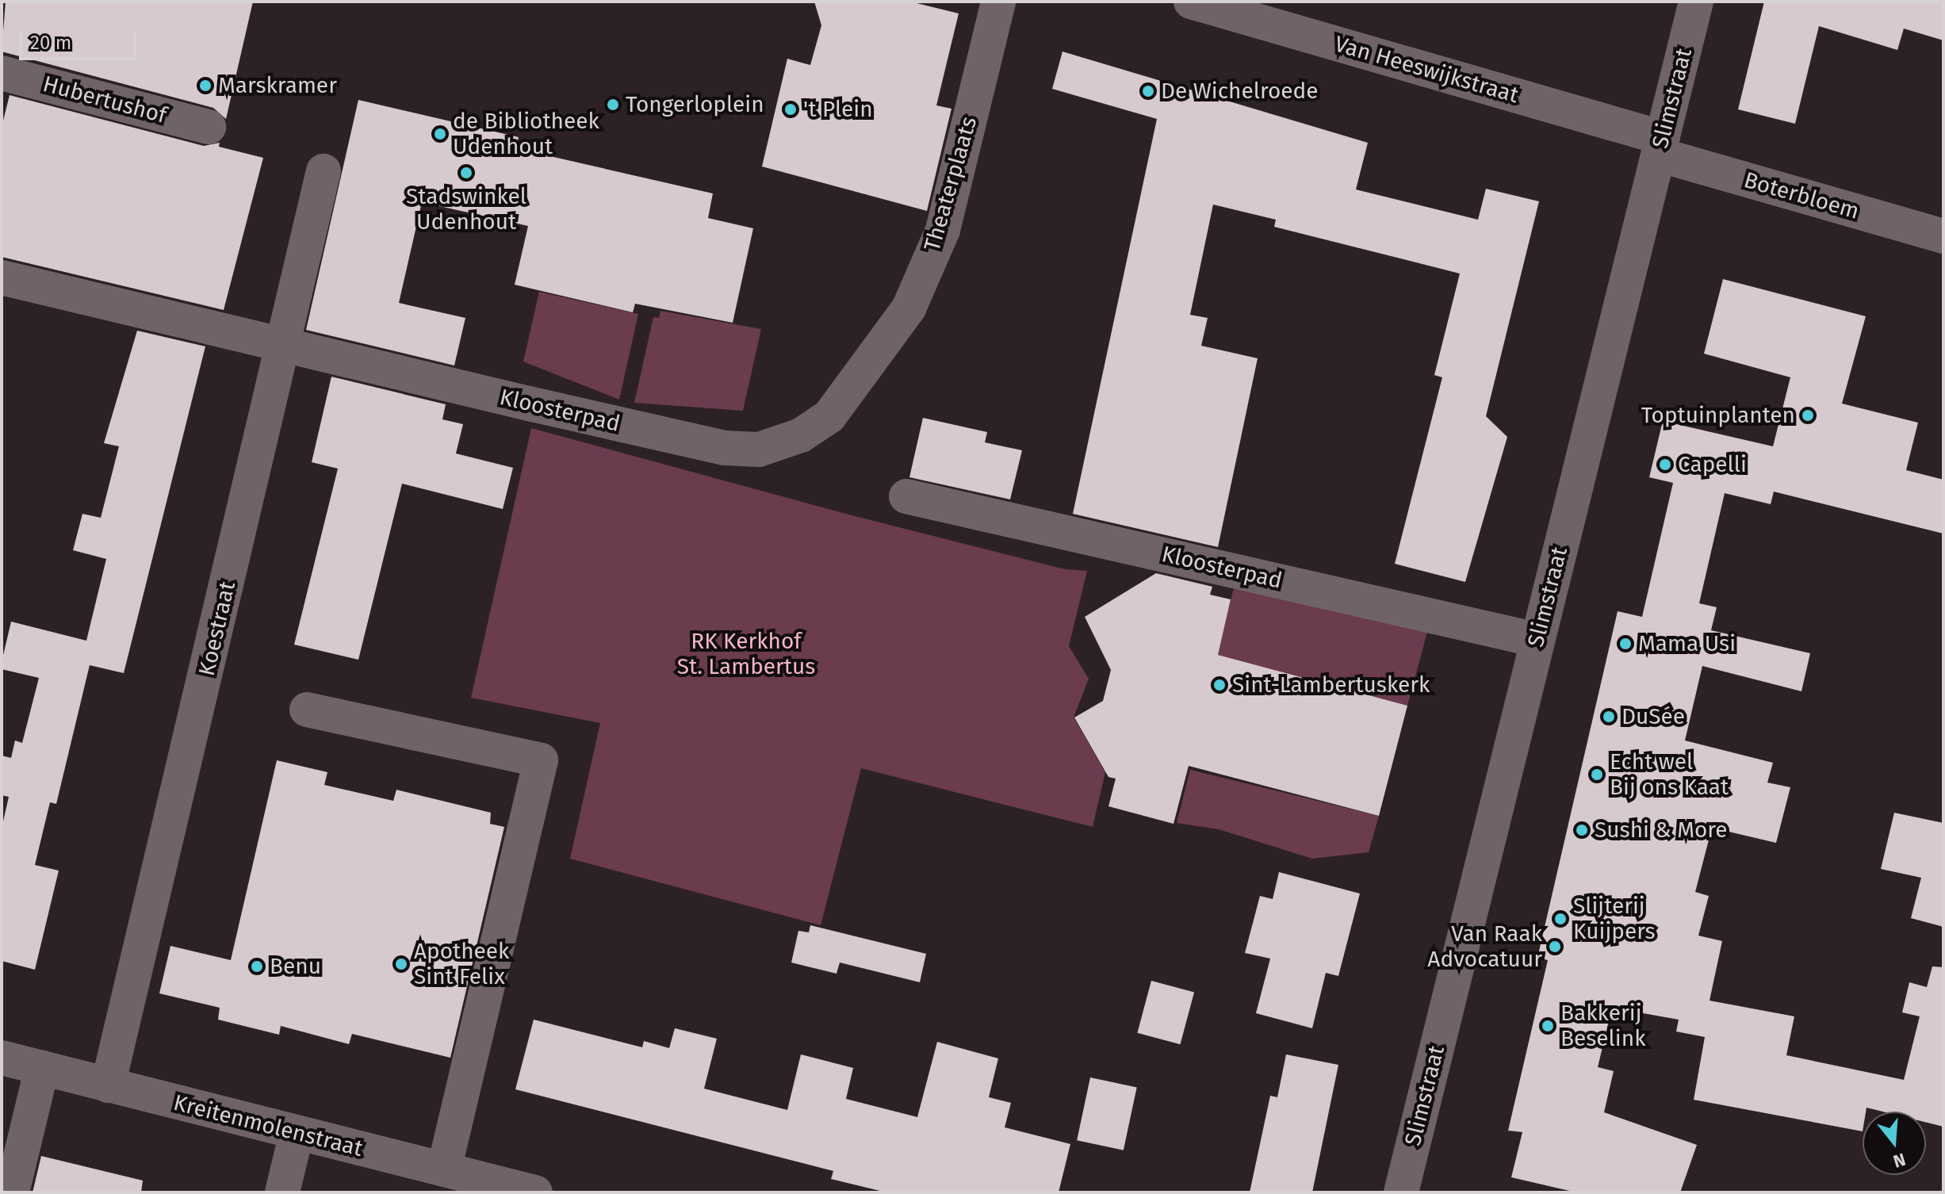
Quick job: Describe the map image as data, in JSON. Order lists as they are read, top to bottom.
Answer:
{
  "streets": {
    "street": [
      "Van Heeswijkstraat",
      "Slimstraat",
      "Hubertushof",
      "Theaterplaats",
      "Boterbloem",
      "Kloosterpad",
      "Koestraat",
      "Kreitenmolenstraat"
    ]
  },
  "crossings": [
    ["Van Heeswijkstraat", "Slimstraat"],
    ["Van Heeswijkstraat", "Boterbloem"],
    ["Slimstraat", "Boterbloem"],
    ["Slimstraat", "Kloosterpad"],
    ["Theaterplaats", "Kloosterpad"],
    ["Kloosterpad", "Koestraat"],
    ["Koestraat", "Kreitenmolenstraat"]
  ],
  "parks": ["RK Kerkhof St. Lambertus"],
  "places": [
    "Marskramer",
    "De Wichelroede",
    "Tongerloplein",
    "'t Plein",
    "de Bibliotheek Udenhout",
    "Stadswinkel Udenhout",
    "Toptuinplanten",
    "Capelli",
    "Mama Usi",
    "Sint-Lambertuskerk",
    "DuSée",
    "Echt wel Bij ons Kaat",
    "Sushi & More",
    "Slijterij Kuijpers",
    "Van Raak Advocatuur",
    "Apotheek Sint Felix",
    "Benu",
    "Bakkerij Beselink"
  ],
  "scale_bar": "20 m",
  "north": "bottom"
}
